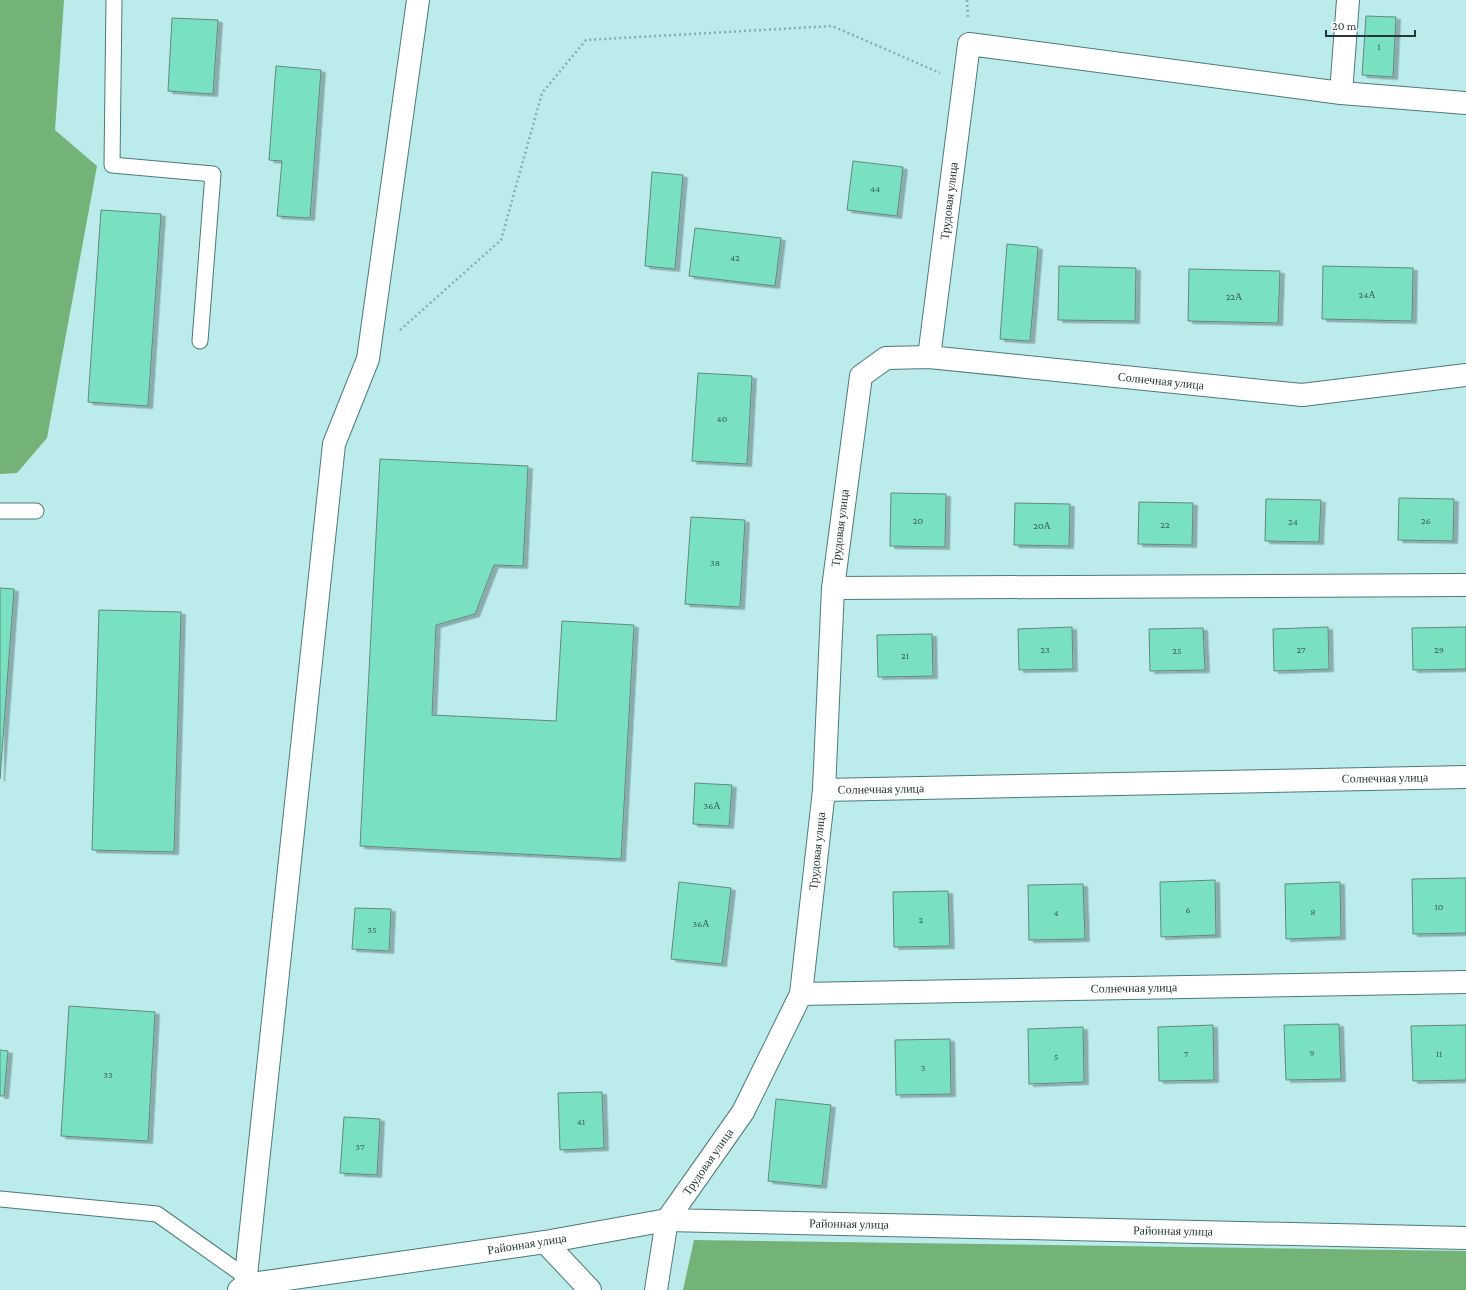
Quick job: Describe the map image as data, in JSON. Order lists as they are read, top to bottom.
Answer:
{
  "streets": {
    "street": ["Трудовая улица", "Солнечная улица", "Районная улица"]
  },
  "crossings": [
    ["Трудовая улица", "Солнечная улица"],
    ["Трудовая улица", "Районная улица"]
  ],
  "house_numbers": [
    "1",
    "44",
    "42",
    "24А",
    "22А",
    "40",
    "20",
    "26",
    "24",
    "22",
    "20А",
    "38",
    "23",
    "27",
    "29",
    "25",
    "21",
    "36А",
    "10",
    "6",
    "8",
    "4",
    "2",
    "36А",
    "35",
    "9",
    "7",
    "11",
    "5",
    "3",
    "33",
    "41",
    "37"
  ],
  "scale_bar": "20 m"
}
